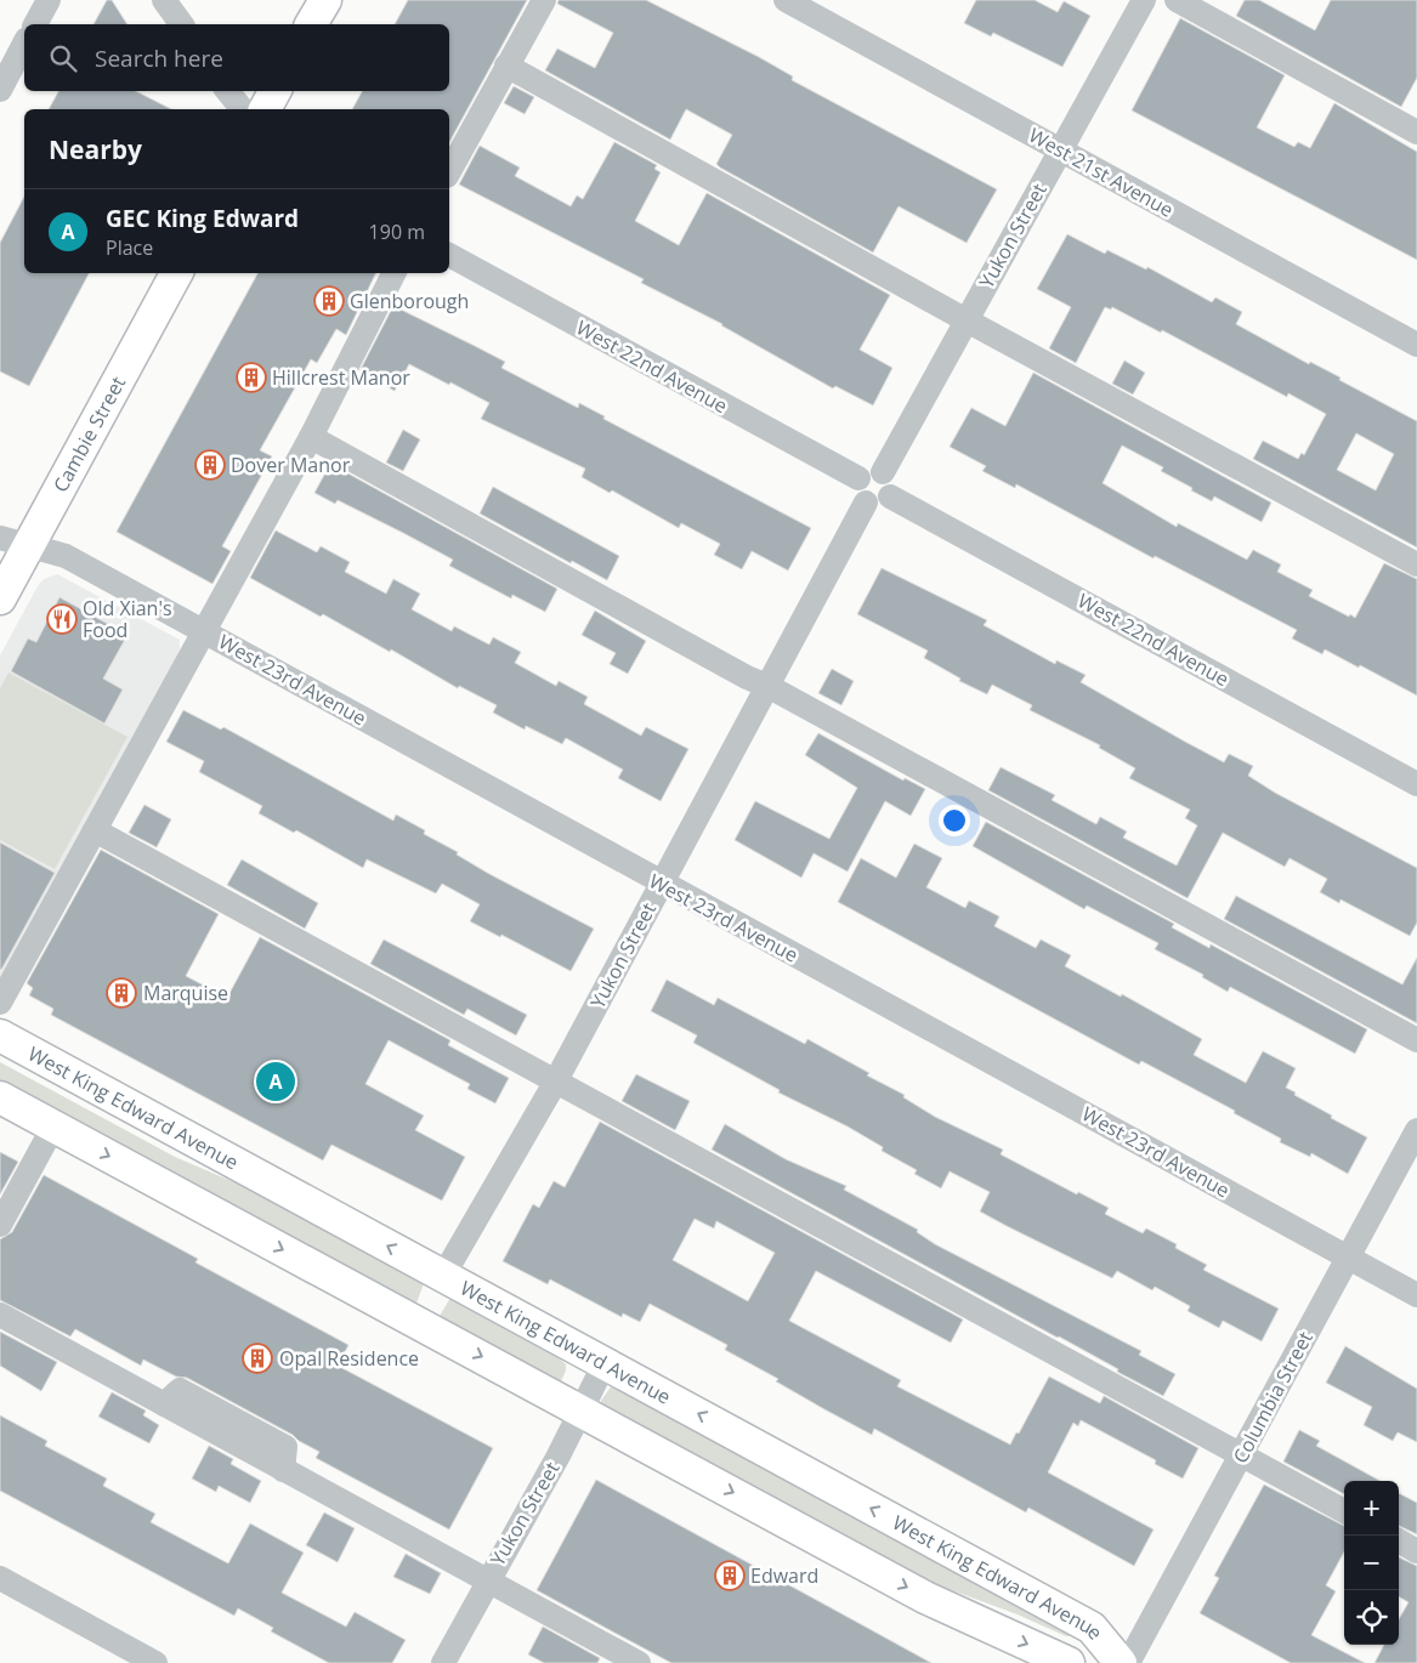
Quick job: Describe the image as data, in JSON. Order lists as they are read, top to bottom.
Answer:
{
  "streets": {
    "main road": ["Cambie Street", "West King Edward Avenue"],
    "street": [
      "West 21st Avenue",
      "Yukon Street",
      "West 22nd Avenue",
      "West 23rd Avenue",
      "Columbia Street"
    ]
  },
  "crossings": [
    ["West 21st Avenue", "Yukon Street"],
    ["Yukon Street", "West 22nd Avenue"],
    ["Yukon Street", "West 23rd Avenue"],
    ["Yukon Street", "West King Edward Avenue"],
    ["Cambie Street", "West 23rd Avenue"],
    ["West 23rd Avenue", "Columbia Street"]
  ],
  "places": {
    "building": [
      "Glenborough",
      "Hillcrest Manor",
      "Dover Manor",
      "Marquise",
      "Opal Residence",
      "Edward"
    ],
    "restaurant": ["Old Xian's Food"]
  },
  "page": {
    "search": "Search here",
    "heading": "Nearby",
    "list": [
      {
        "mark": "A",
        "name": "GEC King Edward",
        "note": "Place",
        "value": "190 m"
      }
    ],
    "pins": "A",
    "map_buttons": ["+", "−"]
  }
}
